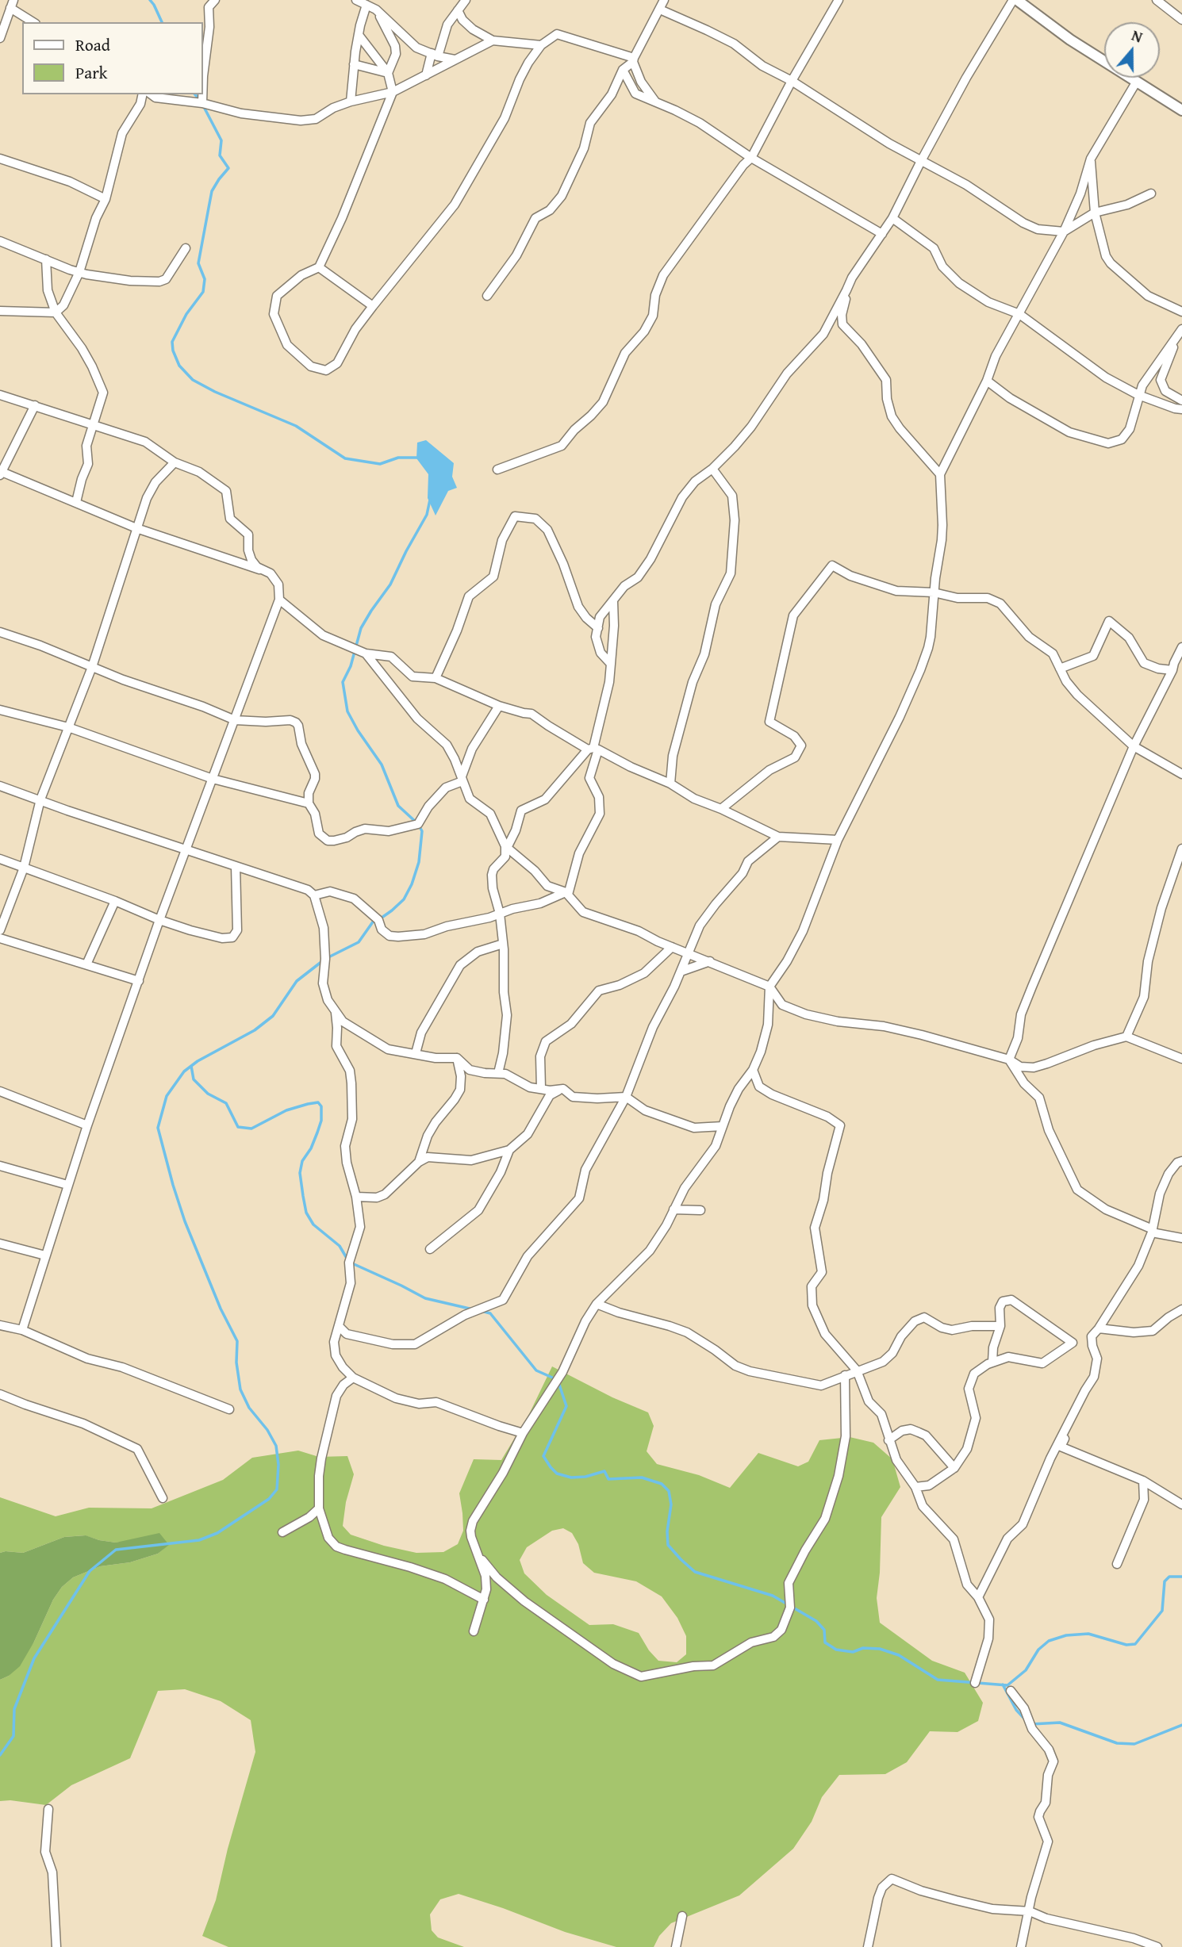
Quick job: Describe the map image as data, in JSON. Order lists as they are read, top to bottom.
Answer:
{
  "legend": ["Road", "Park"],
  "north": "top"
}
